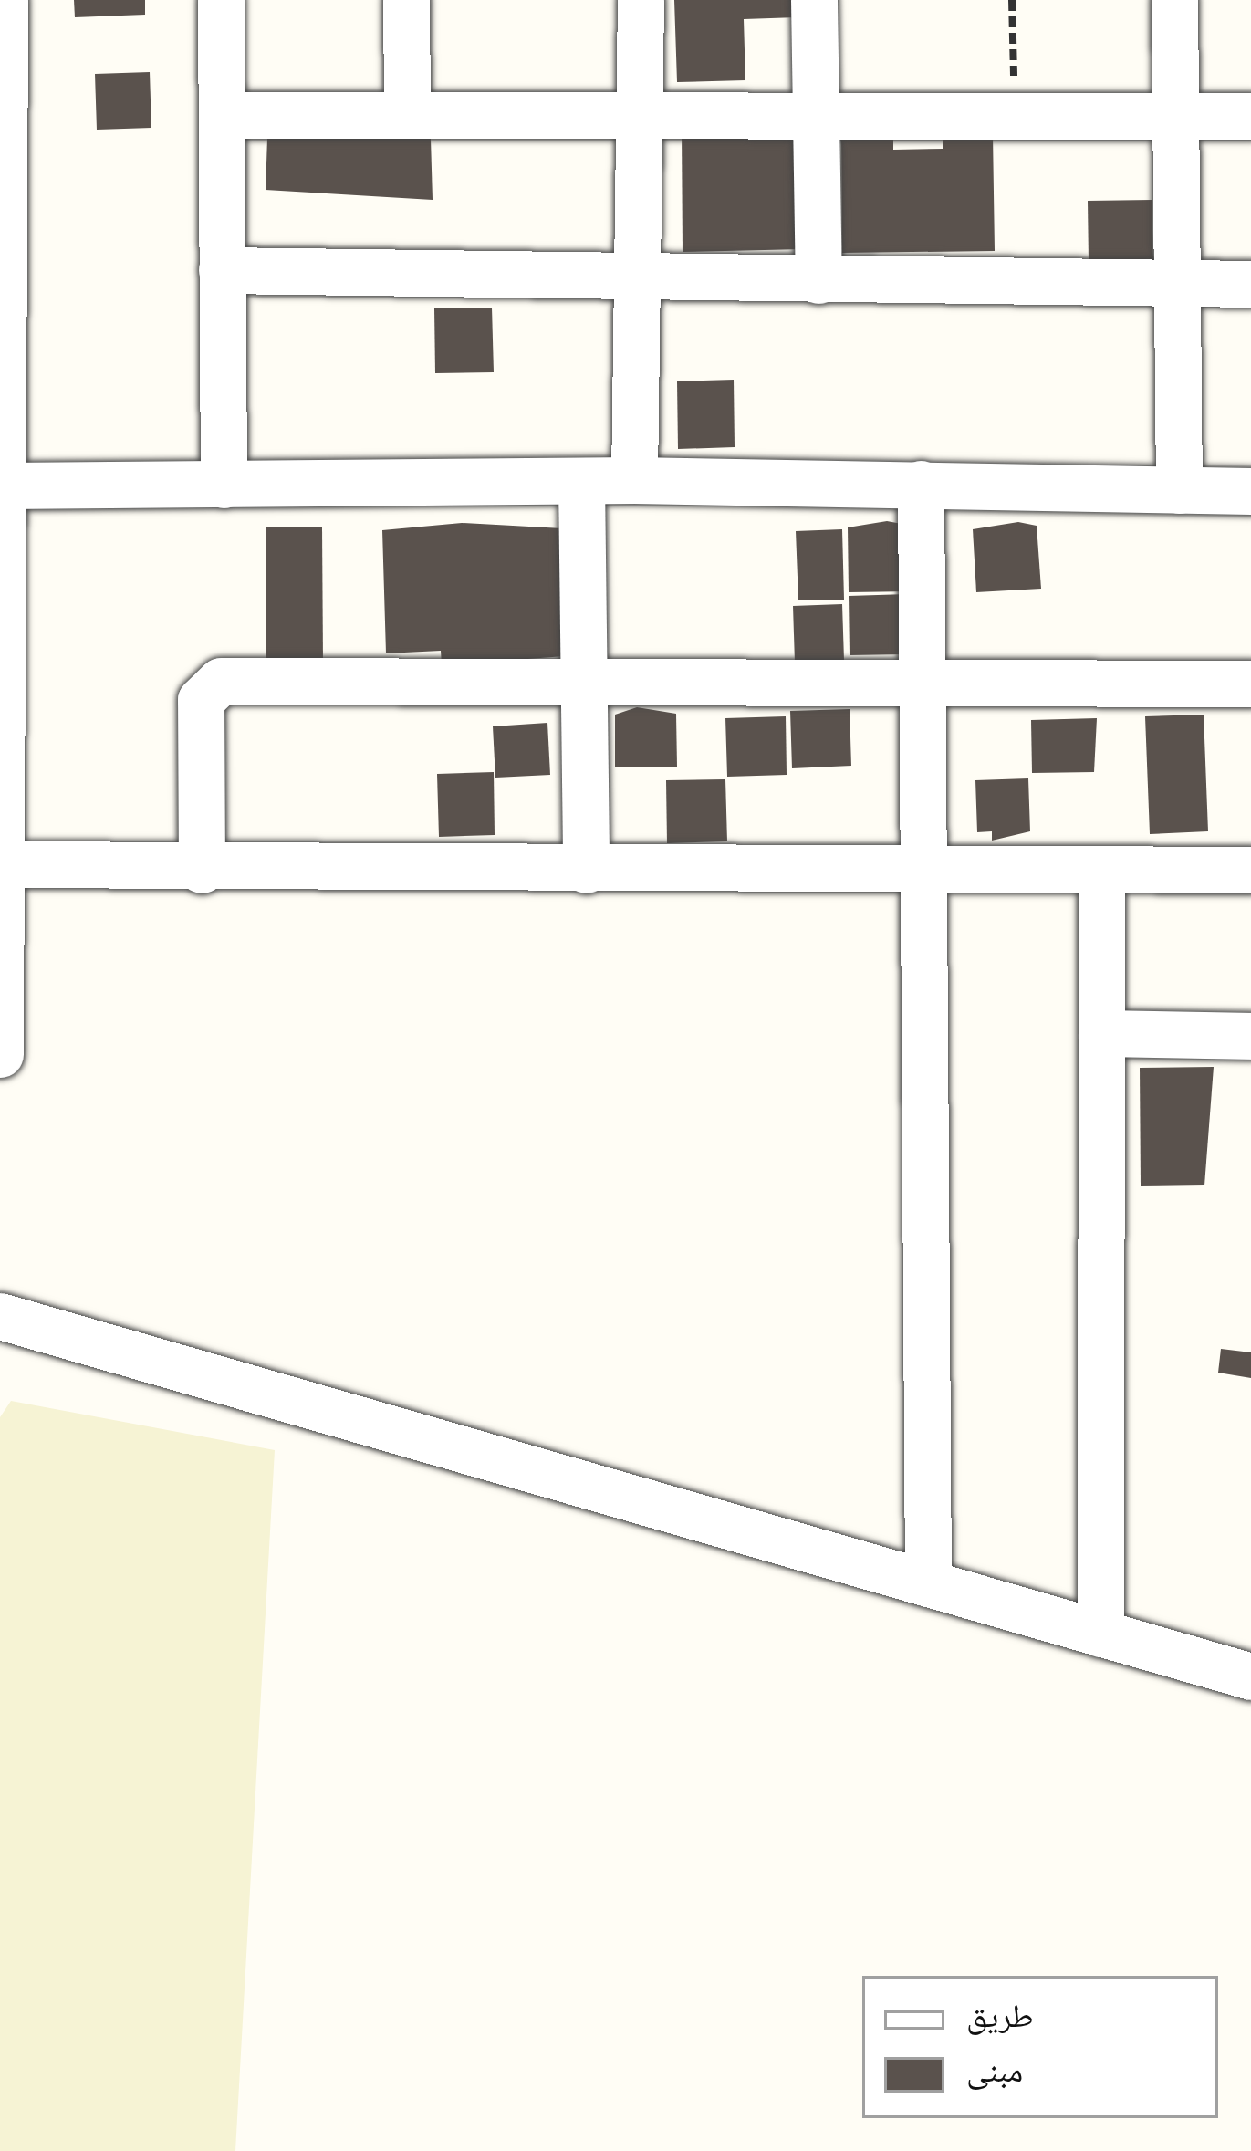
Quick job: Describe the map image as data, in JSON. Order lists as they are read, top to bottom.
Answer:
{
  "legend": ["طريق", "مبنى"]
}
